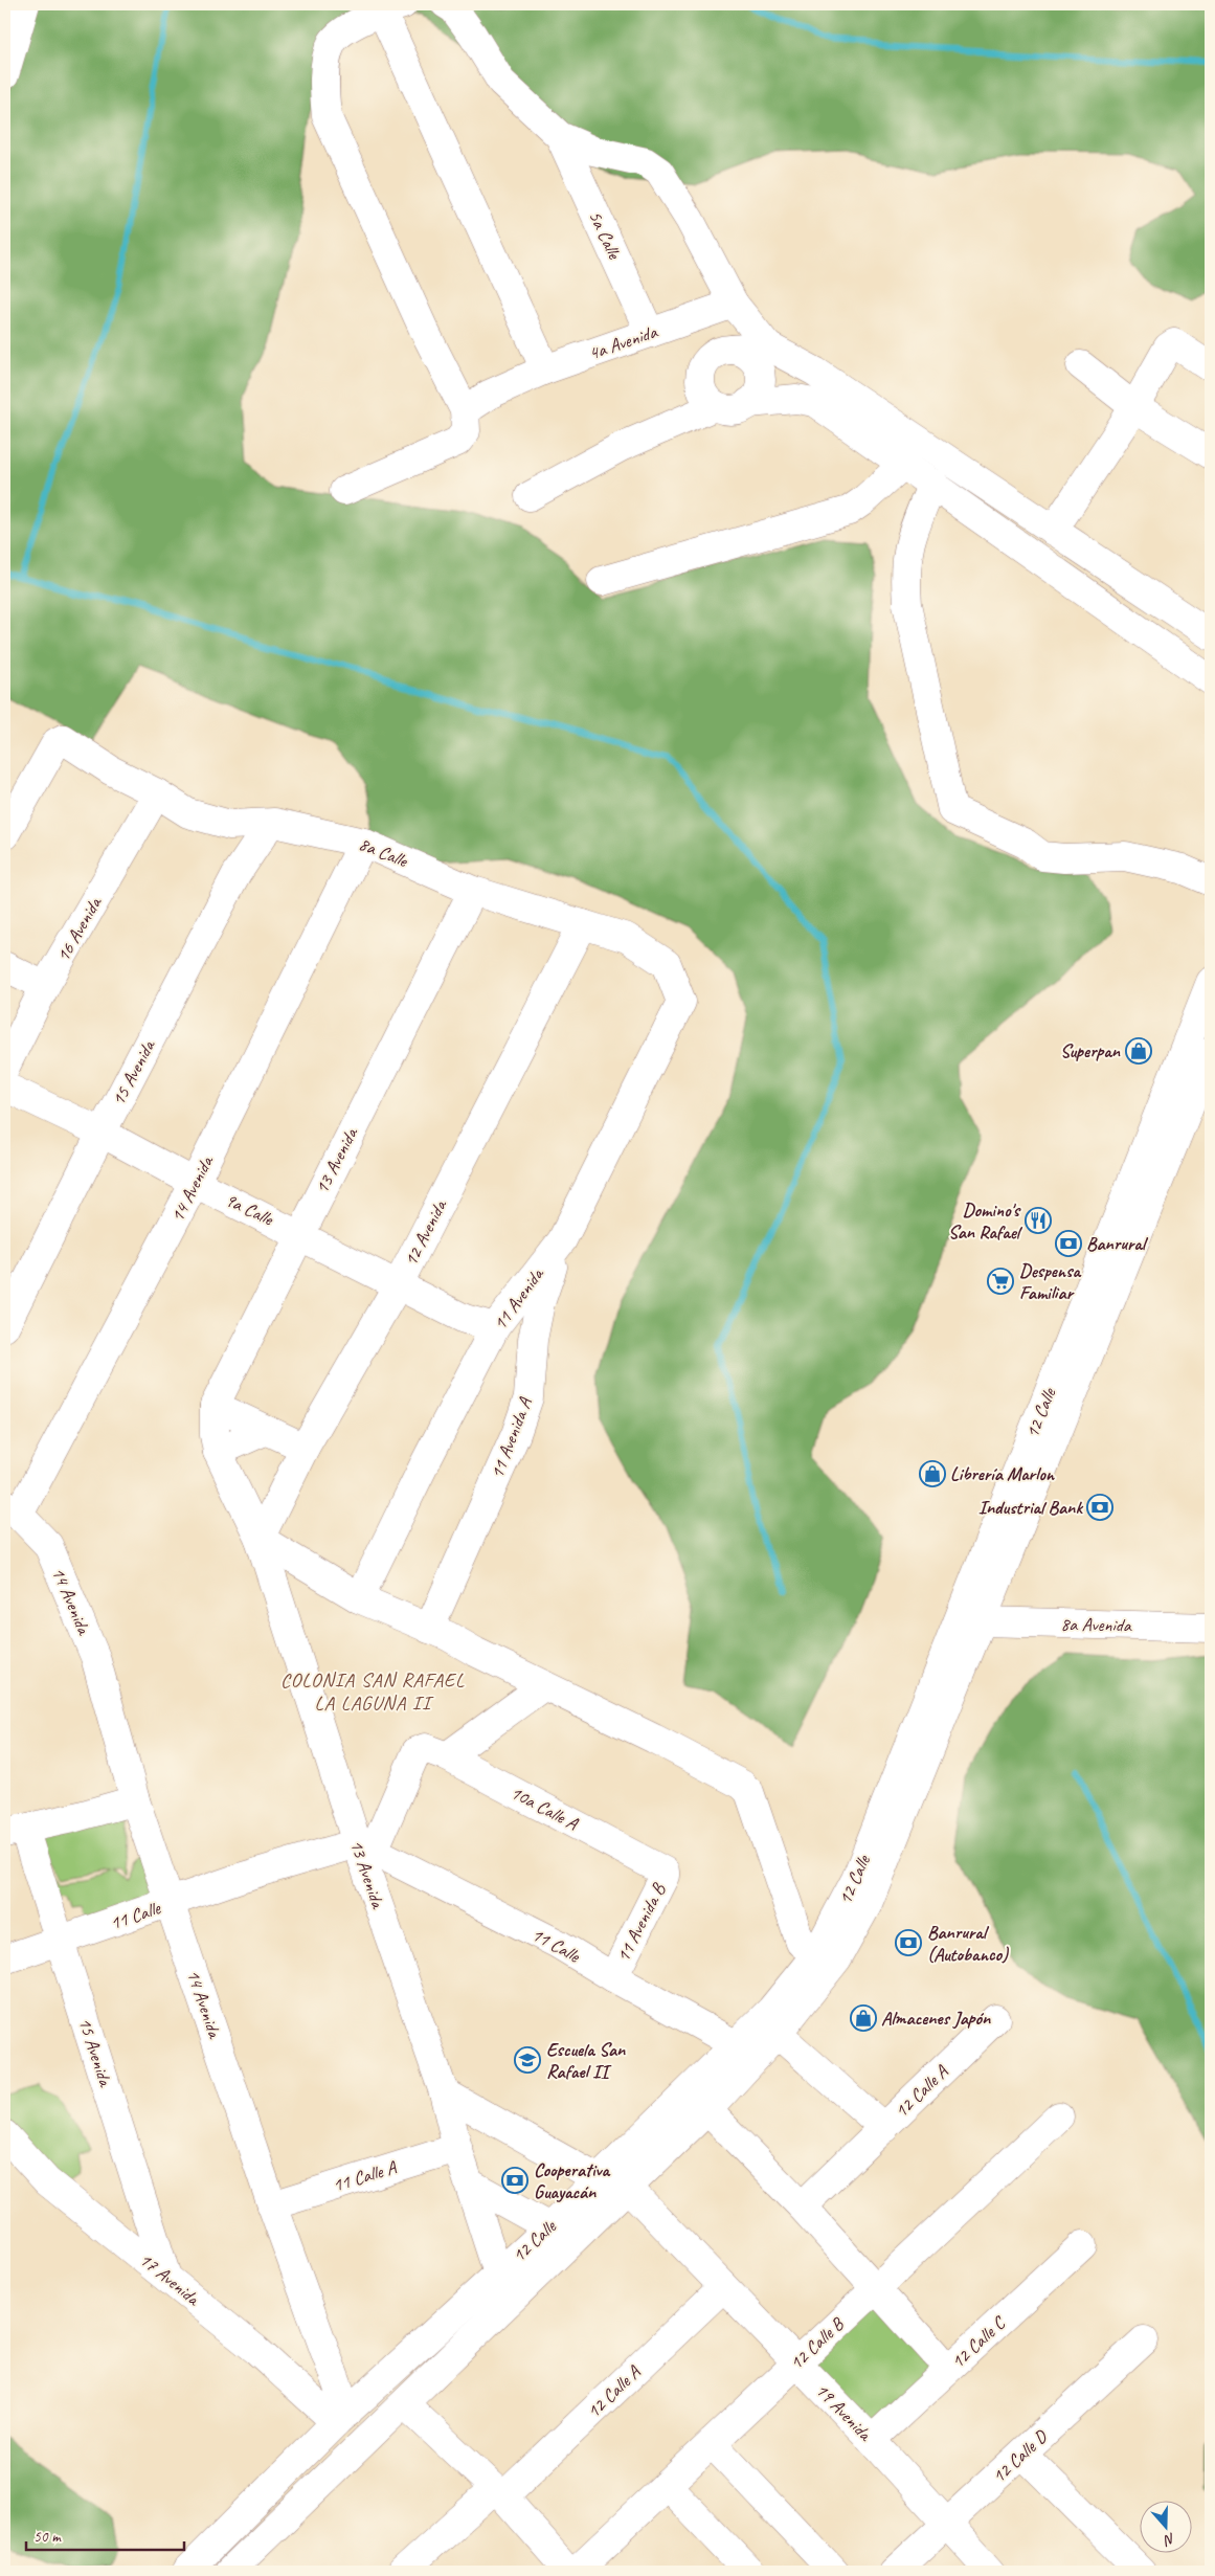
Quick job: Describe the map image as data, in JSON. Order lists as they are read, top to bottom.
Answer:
{
  "streets": {
    "street": [
      "5a Calle",
      "4a Avenida",
      "8a Calle",
      "16 Avenida",
      "15 Avenida",
      "13 Avenida",
      "14 Avenida",
      "9a Calle",
      "12 Avenida",
      "11 Avenida",
      "12 Calle",
      "11 Avenida A",
      "8a Avenida",
      "10a Calle A",
      "11 Calle",
      "11 Avenida B",
      "12 Calle A",
      "11 Calle A",
      "17 Avenida",
      "12 Calle C",
      "12 Calle B",
      "19 Avenida",
      "12 Calle D"
    ]
  },
  "crossings": [
    ["5a Calle", "4a Avenida"],
    ["8a Calle", "16 Avenida"],
    ["8a Calle", "15 Avenida"],
    ["8a Calle", "13 Avenida"],
    ["8a Calle", "14 Avenida"],
    ["8a Calle", "12 Avenida"],
    ["8a Calle", "11 Avenida"],
    ["15 Avenida", "9a Calle"],
    ["15 Avenida", "11 Calle"],
    ["15 Avenida", "17 Avenida"],
    ["13 Avenida", "9a Calle"],
    ["13 Avenida", "12 Avenida"],
    ["13 Avenida", "12 Calle"],
    ["13 Avenida", "11 Calle"],
    ["13 Avenida", "11 Calle A"],
    ["14 Avenida", "9a Calle"],
    ["14 Avenida", "12 Calle"],
    ["14 Avenida", "11 Calle"],
    ["14 Avenida", "11 Calle A"],
    ["14 Avenida", "17 Avenida"],
    ["9a Calle", "12 Avenida"],
    ["9a Calle", "11 Avenida"],
    ["11 Avenida", "11 Avenida A"],
    ["12 Calle", "8a Avenida"],
    ["12 Calle", "11 Calle"],
    ["12 Calle", "17 Avenida"],
    ["12 Calle", "19 Avenida"],
    ["10a Calle A", "11 Avenida B"],
    ["11 Calle", "11 Avenida B"],
    ["12 Calle A", "19 Avenida"],
    ["12 Calle C", "19 Avenida"],
    ["12 Calle B", "19 Avenida"],
    ["19 Avenida", "12 Calle D"]
  ],
  "districts": ["COLONIA SAN RAFAEL LA LAGUNA II"],
  "places": {
    "shop": ["Superpan", "Librería Marlon", "Almacenes Japón"],
    "restaurant": ["Domino's San Rafael"],
    "bank": [
      "Banrural",
      "Industrial Bank",
      "Banrural (Autobanco)",
      "Cooperativa Guayacán"
    ],
    "supermarket": ["Despensa Familiar"],
    "school or university": ["Escuela San Rafael II"]
  },
  "scale_bar": "50 m",
  "north": "bottom"
}
